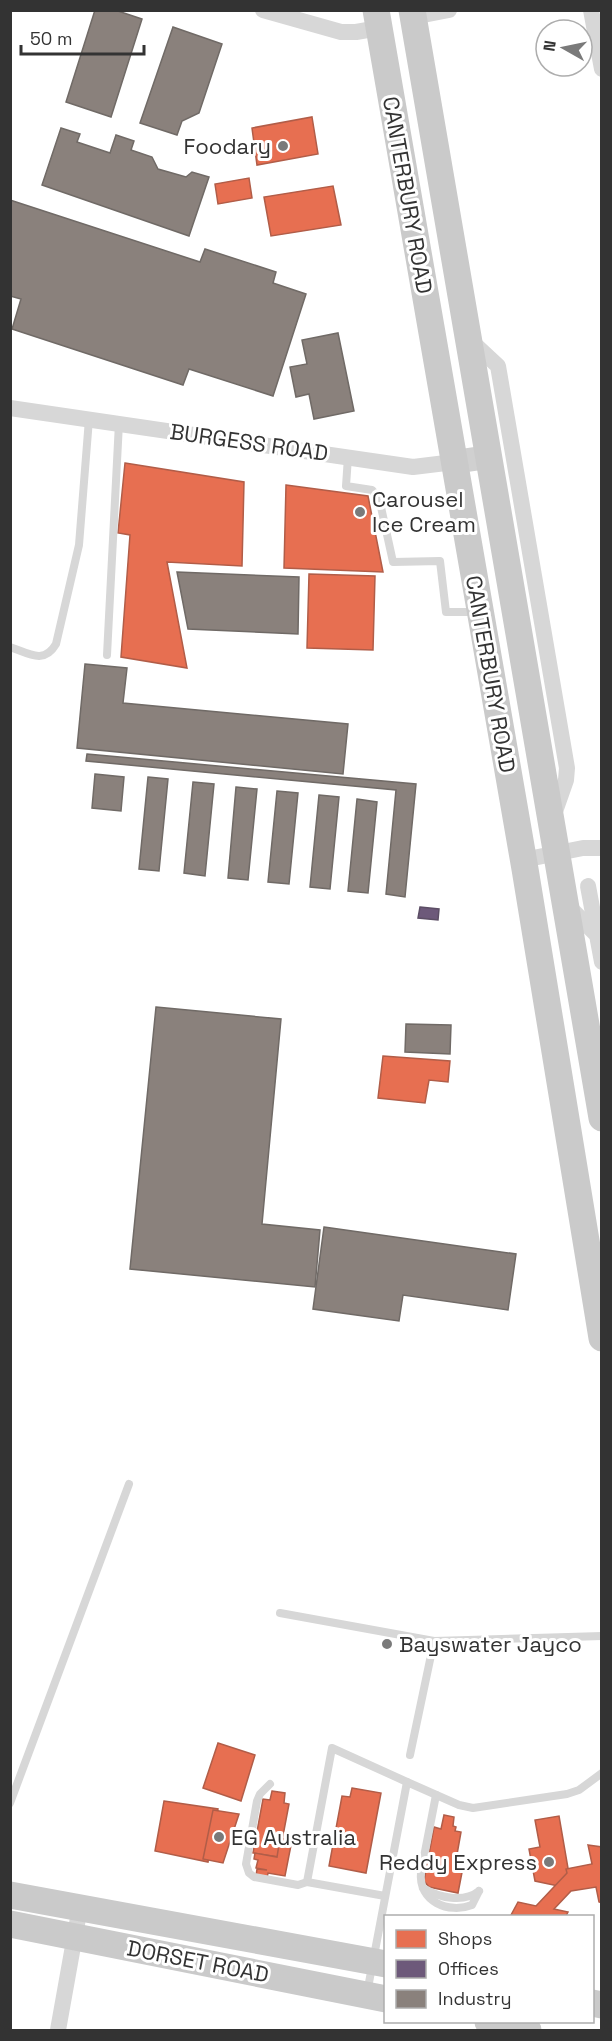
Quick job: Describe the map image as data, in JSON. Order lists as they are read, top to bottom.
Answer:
{
  "streets": {
    "main road": ["CANTERBURY ROAD", "DORSET ROAD"],
    "street": ["BURGESS ROAD"]
  },
  "crossings": [
    ["CANTERBURY ROAD", "BURGESS ROAD"]
  ],
  "places": [
    "Foodary",
    "Carousel Ice Cream",
    "Bayswater Jayco",
    "EG Australia",
    "Reddy Express"
  ],
  "legend": ["Shops", "Offices", "Industry"],
  "scale_bar": "50 m",
  "north": "left"
}
